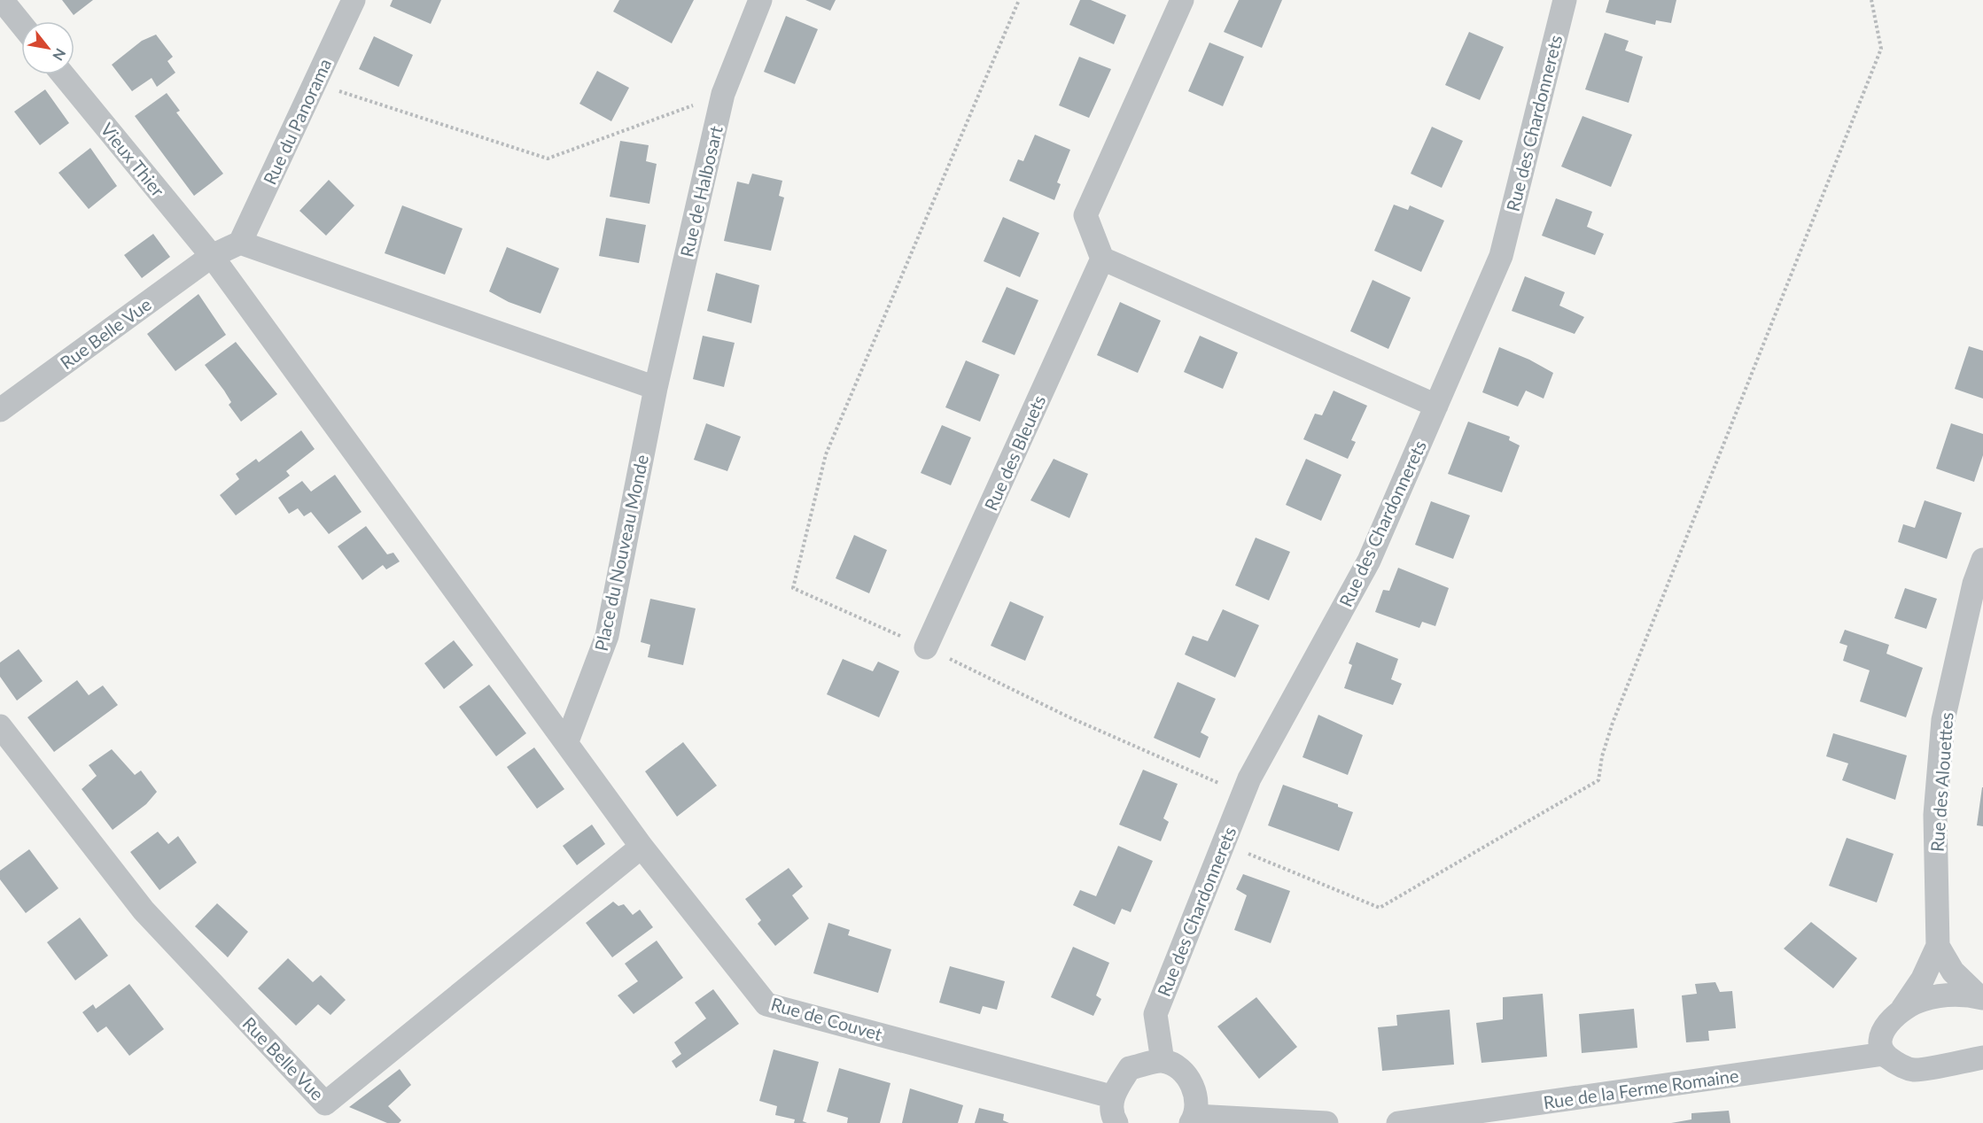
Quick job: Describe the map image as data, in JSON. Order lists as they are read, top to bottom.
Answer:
{
  "streets": {
    "street": [
      "Rue du Panorama",
      "Rue des Chardonnerets",
      "Vieux Thier",
      "Rue de Halbosart",
      "Rue Belle Vue",
      "Rue des Bleuets",
      "Place du Nouveau Monde",
      "Rue des Alouettes",
      "Rue de Couvet",
      "Rue de la Ferme Romaine"
    ]
  },
  "crossings": [
    ["Vieux Thier", "Rue Belle Vue"],
    ["Rue de Halbosart", "Place du Nouveau Monde"],
    ["Rue Belle Vue", "Rue de Couvet"],
    ["Place du Nouveau Monde", "Rue de Couvet"]
  ],
  "north": "bottom right"
}
